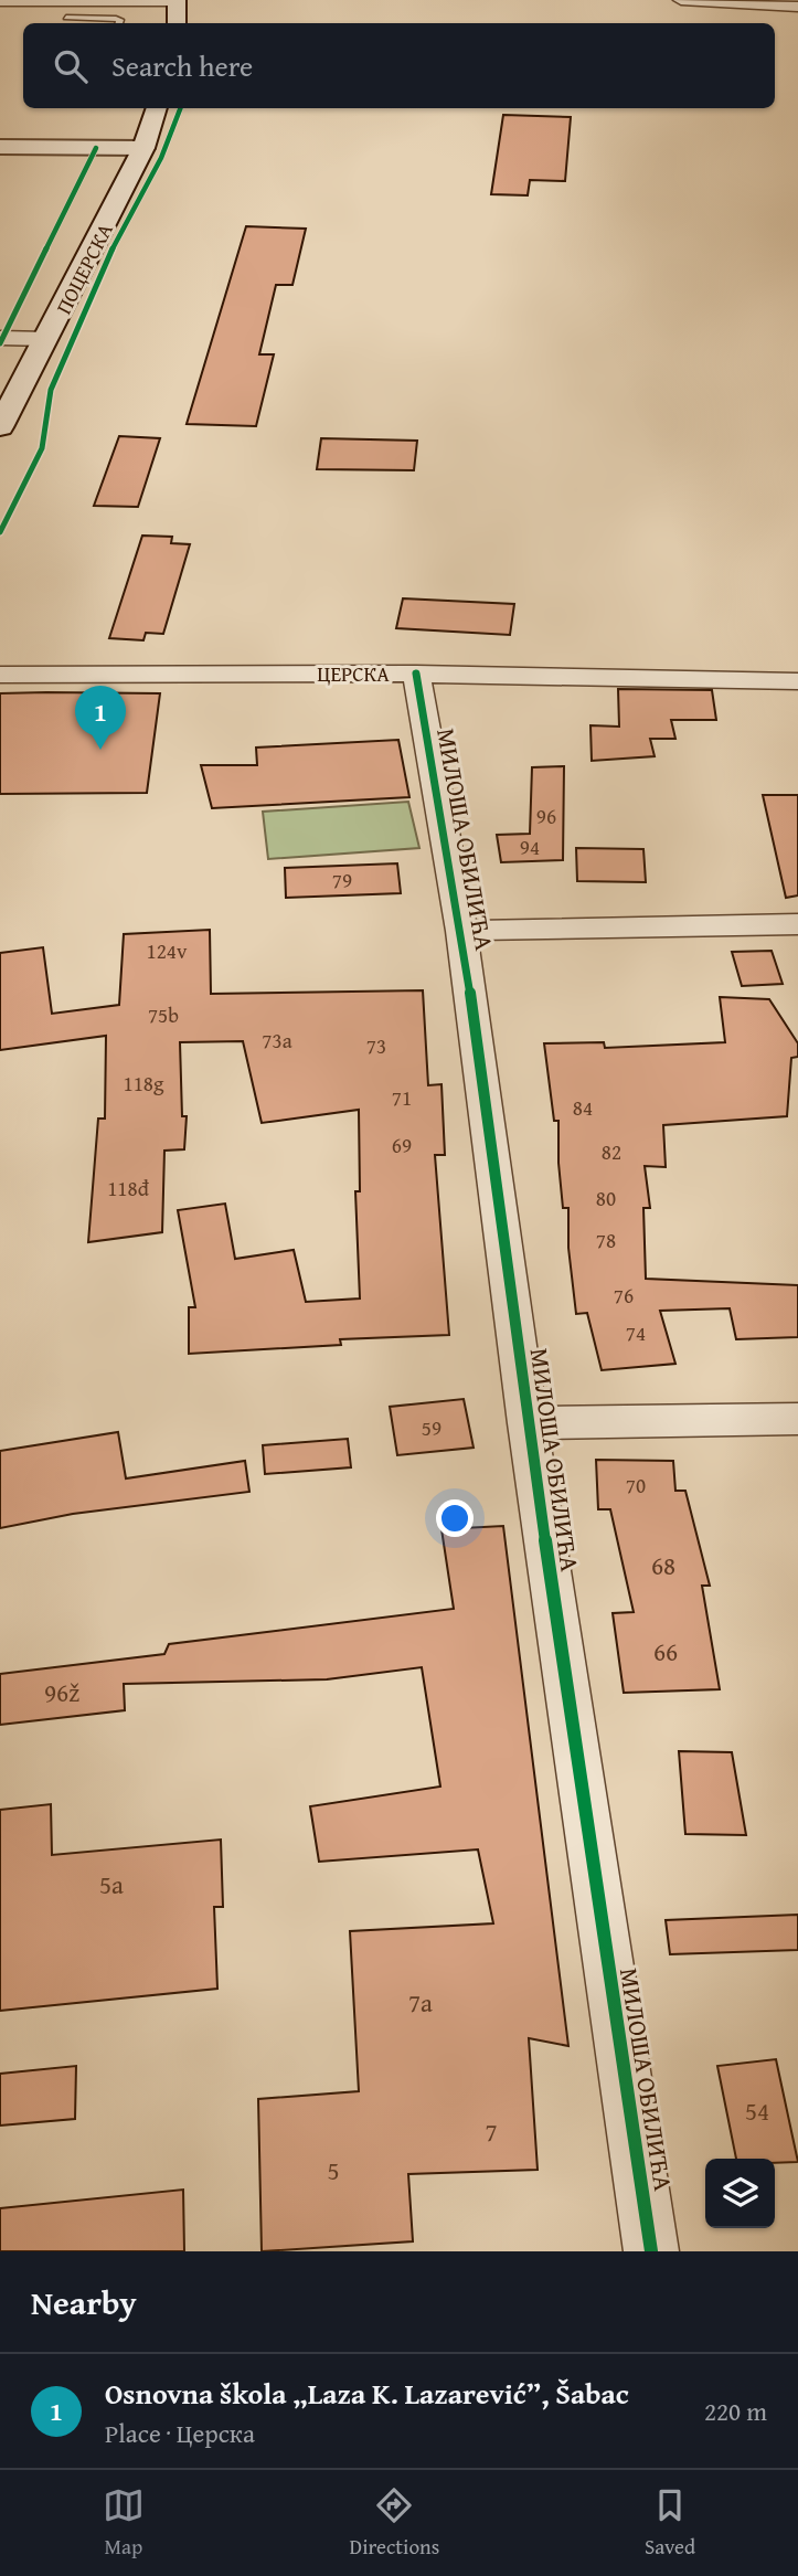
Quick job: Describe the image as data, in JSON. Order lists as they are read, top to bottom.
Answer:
{
  "streets": {
    "main road": ["ПОЦЕРСКА"],
    "street": ["ЦЕРСКА", "МИЛОША ОБИЛИЋА"]
  },
  "crossings": [
    ["ЦЕРСКА", "МИЛОША ОБИЛИЋА"]
  ],
  "house_numbers": [
    "96",
    "94",
    "79",
    "124v",
    "75b",
    "73a",
    "73",
    "118g",
    "71",
    "84",
    "69",
    "82",
    "118đ",
    "80",
    "78",
    "76",
    "74",
    "59",
    "70",
    "68",
    "66",
    "96ž",
    "5a",
    "7a",
    "54",
    "7",
    "5"
  ],
  "page": {
    "search": "Search here",
    "pins": "1",
    "heading": "Nearby",
    "list": [
      {
        "mark": "1",
        "name": "Osnovna škola „Laza K. Lazarević”, Šabac",
        "note": "Place · Церска",
        "value": "220 m"
      }
    ],
    "nav": ["Map", "Directions", "Saved"]
  }
}
